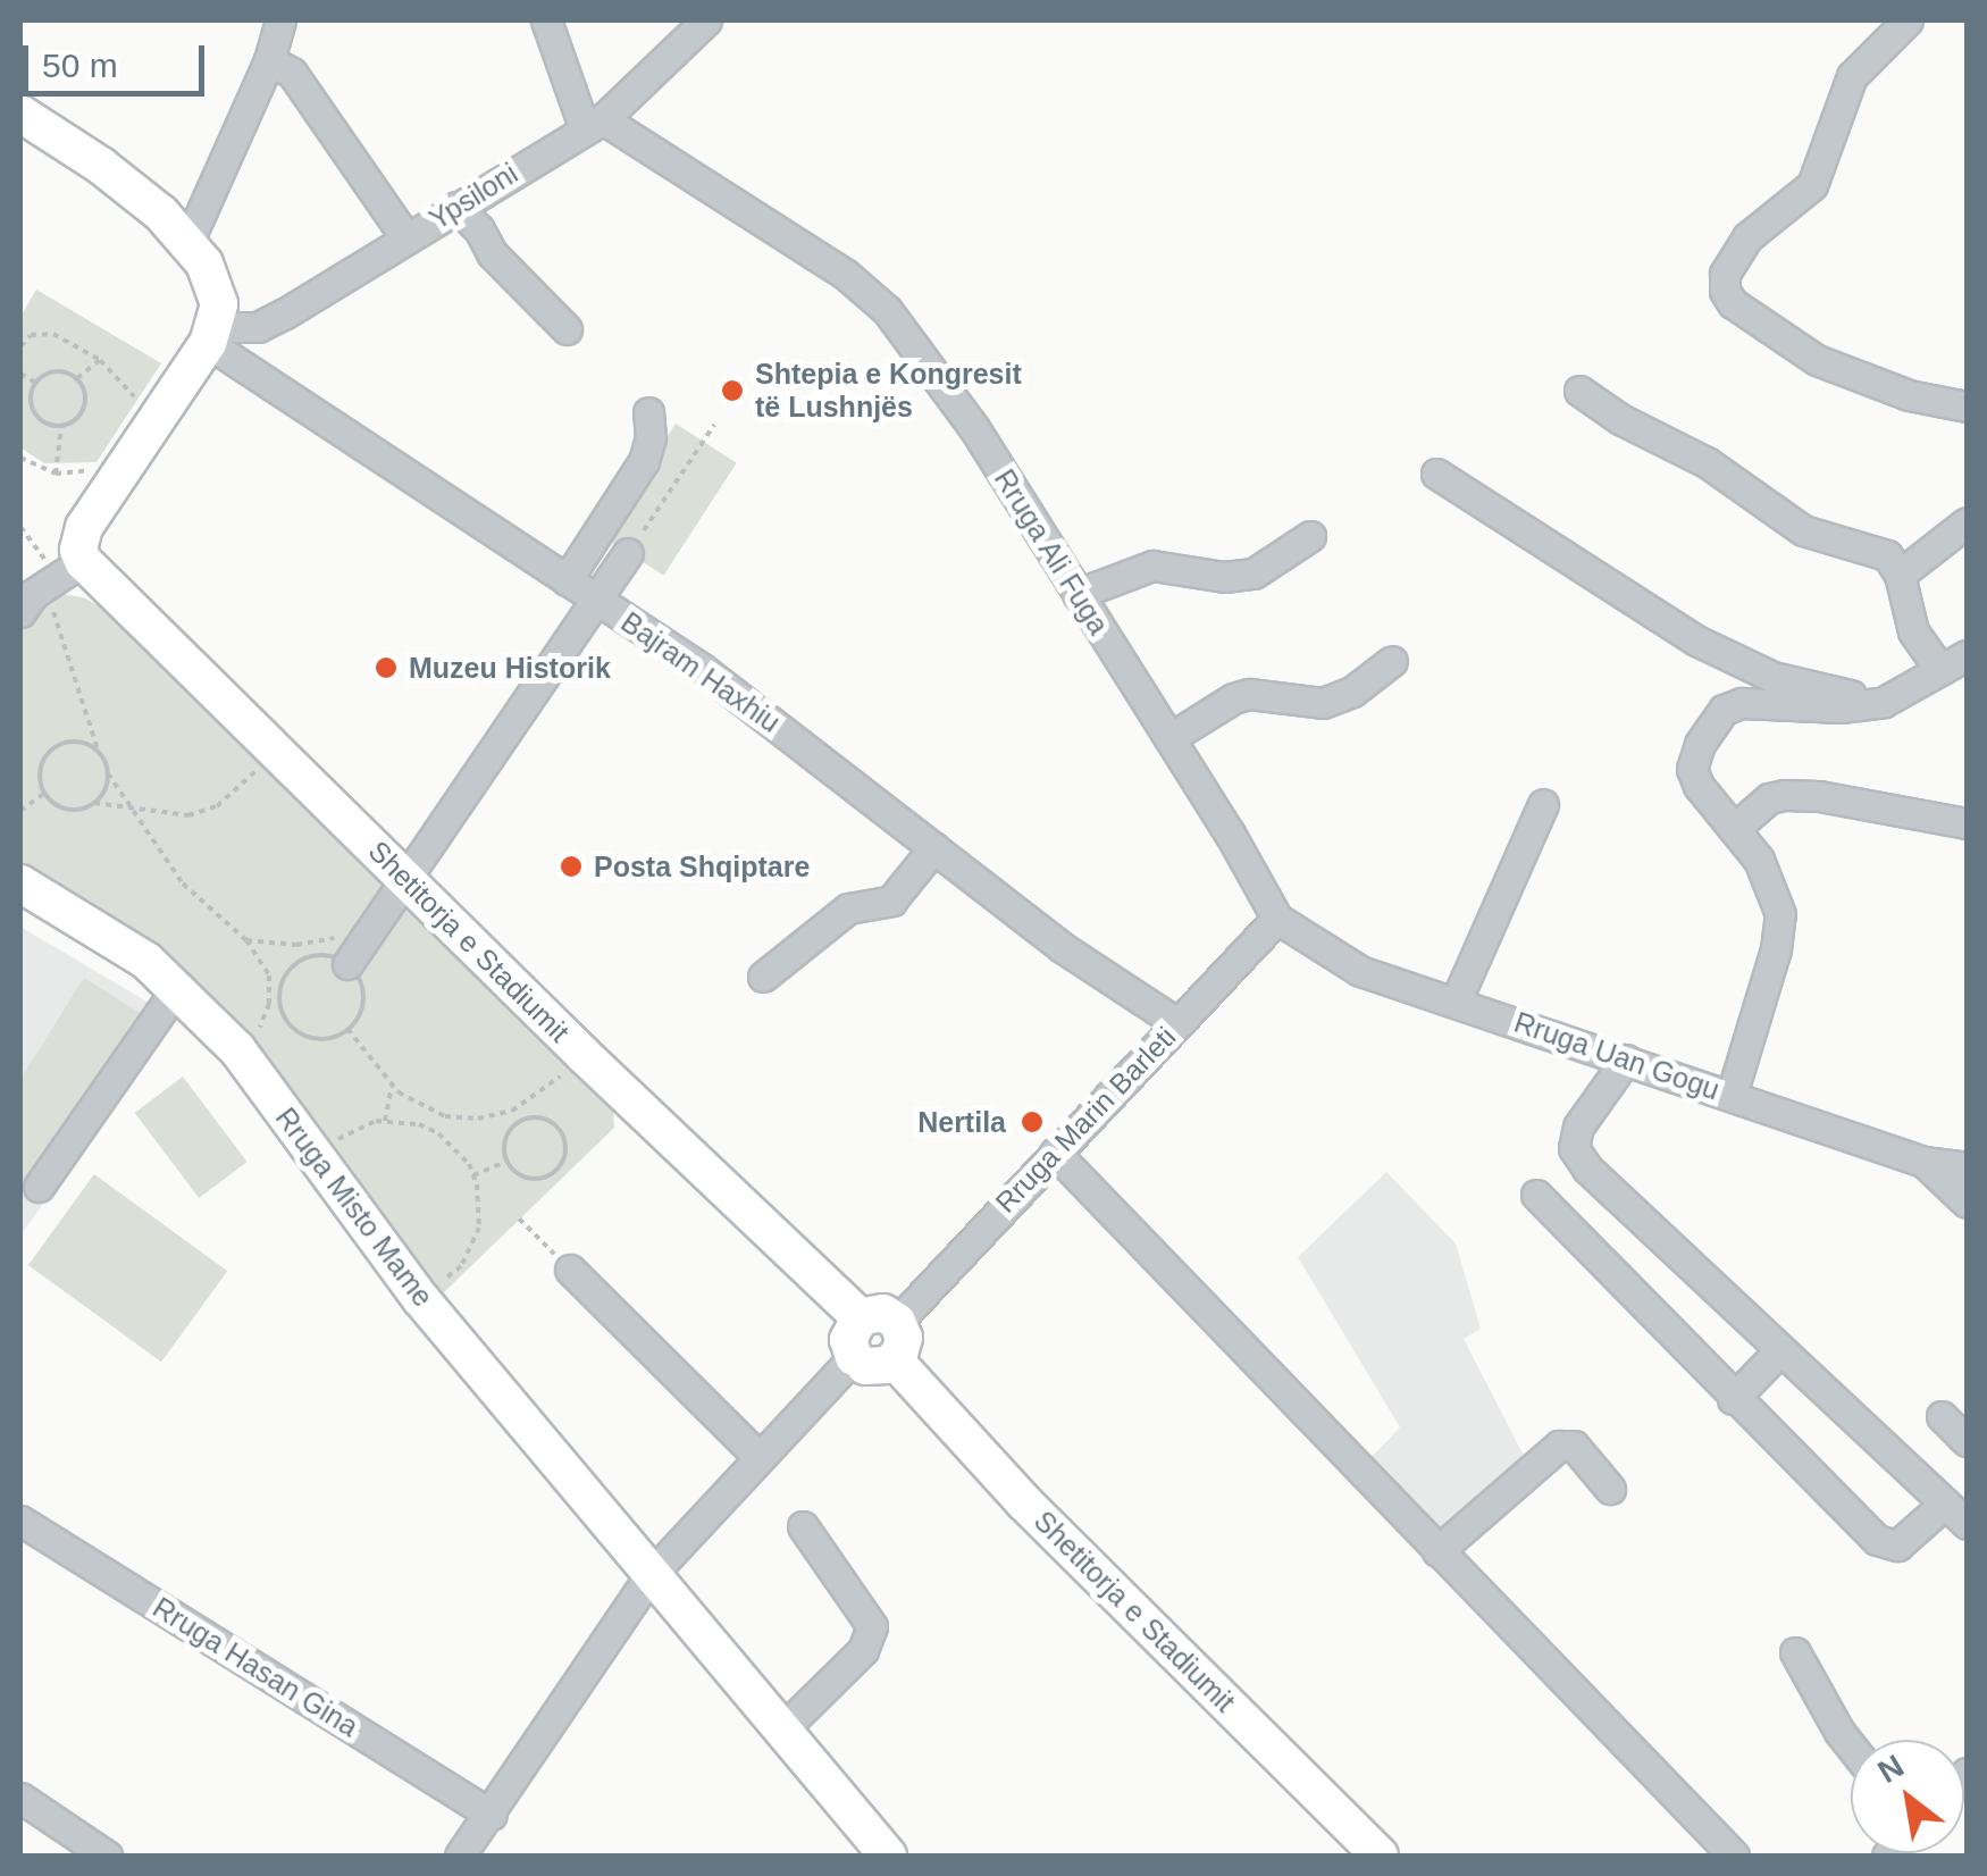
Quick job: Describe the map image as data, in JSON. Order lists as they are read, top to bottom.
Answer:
{
  "streets": {
    "main road": ["Shetitorja e Stadiumit", "Rruga Misto Mame"],
    "street": [
      "Ypsiloni",
      "Rruga Ali Fuga",
      "Bajram Haxhiu",
      "Rruga Uan Gogu",
      "Rruga Marin Barleti",
      "Rruga Hasan Gina"
    ]
  },
  "crossings": [
    ["Ypsiloni", "Rruga Ali Fuga"],
    ["Ypsiloni", "Bajram Haxhiu"],
    ["Rruga Ali Fuga", "Rruga Uan Gogu"],
    ["Rruga Ali Fuga", "Rruga Marin Barleti"],
    ["Bajram Haxhiu", "Rruga Marin Barleti"],
    ["Shetitorja e Stadiumit", "Rruga Marin Barleti"],
    ["Rruga Uan Gogu", "Rruga Marin Barleti"]
  ],
  "places": [
    "Shtepia e Kongresit të Lushnjës",
    "Muzeu Historik",
    "Posta Shqiptare",
    "Nertila"
  ],
  "scale_bar": "50 m",
  "north": "top left"
}
